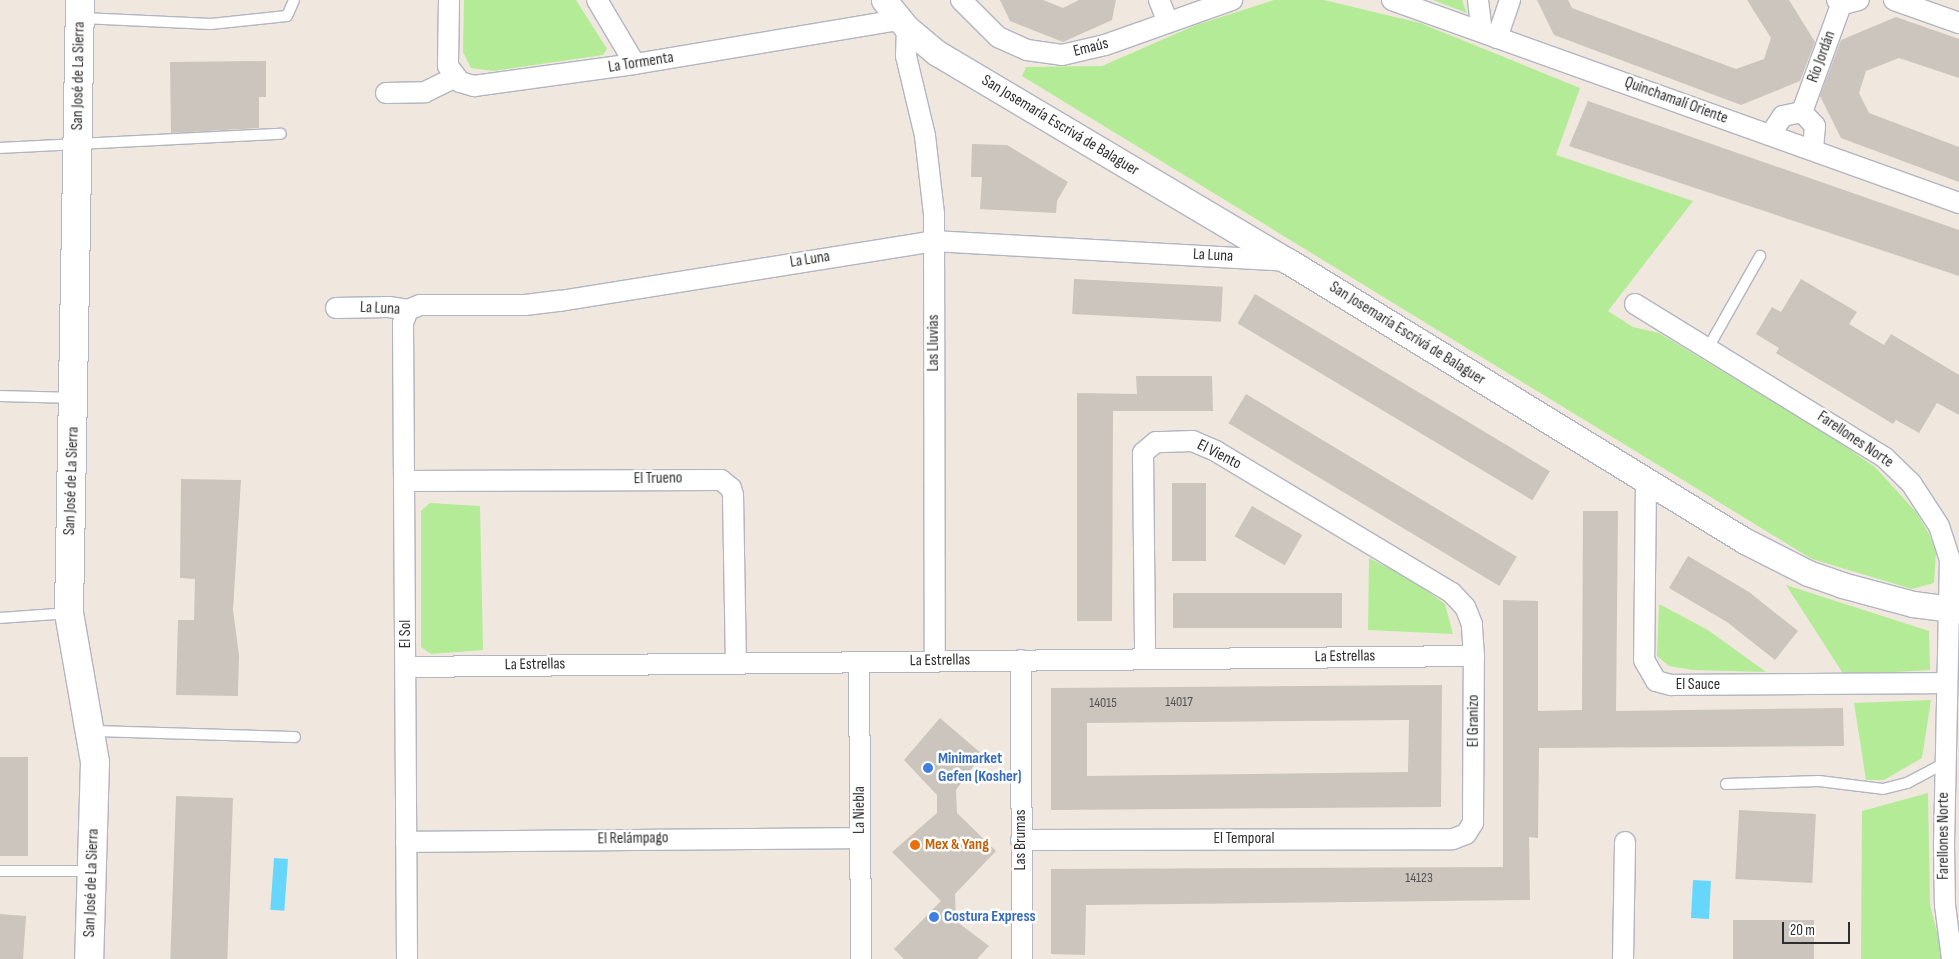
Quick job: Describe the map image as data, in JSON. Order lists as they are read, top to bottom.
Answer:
{
  "streets": {
    "main road": ["San José de La Sierra"],
    "street": [
      "Emaús",
      "Río Jordán",
      "La Tormenta",
      "Quinchamalí Oriente",
      "San Josemaría Escrivá de Balaguer",
      "La Luna",
      "Las Lluvias",
      "Farellones Norte",
      "El Viento",
      "El Trueno",
      "El Sol",
      "La Estrellas",
      "El Sauce",
      "El Granizo",
      "La Niebla",
      "El Relámpago",
      "El Temporal",
      "Las Brumas"
    ]
  },
  "crossings": [
    ["La Tormenta", "San Josemaría Escrivá de Balaguer"],
    ["La Tormenta", "Las Lluvias"],
    ["San Josemaría Escrivá de Balaguer", "La Luna"],
    ["San Josemaría Escrivá de Balaguer", "Las Lluvias"],
    ["San Josemaría Escrivá de Balaguer", "Farellones Norte"],
    ["San Josemaría Escrivá de Balaguer", "El Sauce"],
    ["La Luna", "Las Lluvias"],
    ["La Luna", "El Sol"],
    ["Las Lluvias", "La Estrellas"],
    ["Farellones Norte", "El Sauce"],
    ["El Viento", "La Estrellas"],
    ["El Viento", "El Granizo"],
    ["El Trueno", "El Sol"],
    ["El Trueno", "La Estrellas"],
    ["El Sol", "La Estrellas"],
    ["El Sol", "El Relámpago"],
    ["La Estrellas", "El Granizo"],
    ["La Estrellas", "La Niebla"],
    ["La Estrellas", "Las Brumas"],
    ["El Granizo", "El Temporal"],
    ["La Niebla", "El Relámpago"],
    ["El Temporal", "Las Brumas"]
  ],
  "places": ["Minimarket Gefen (Kosher)", "Mex & Yang", "Costura Express"],
  "house_numbers": ["14017", "14015", "14123"],
  "scale_bar": "20 m"
}
